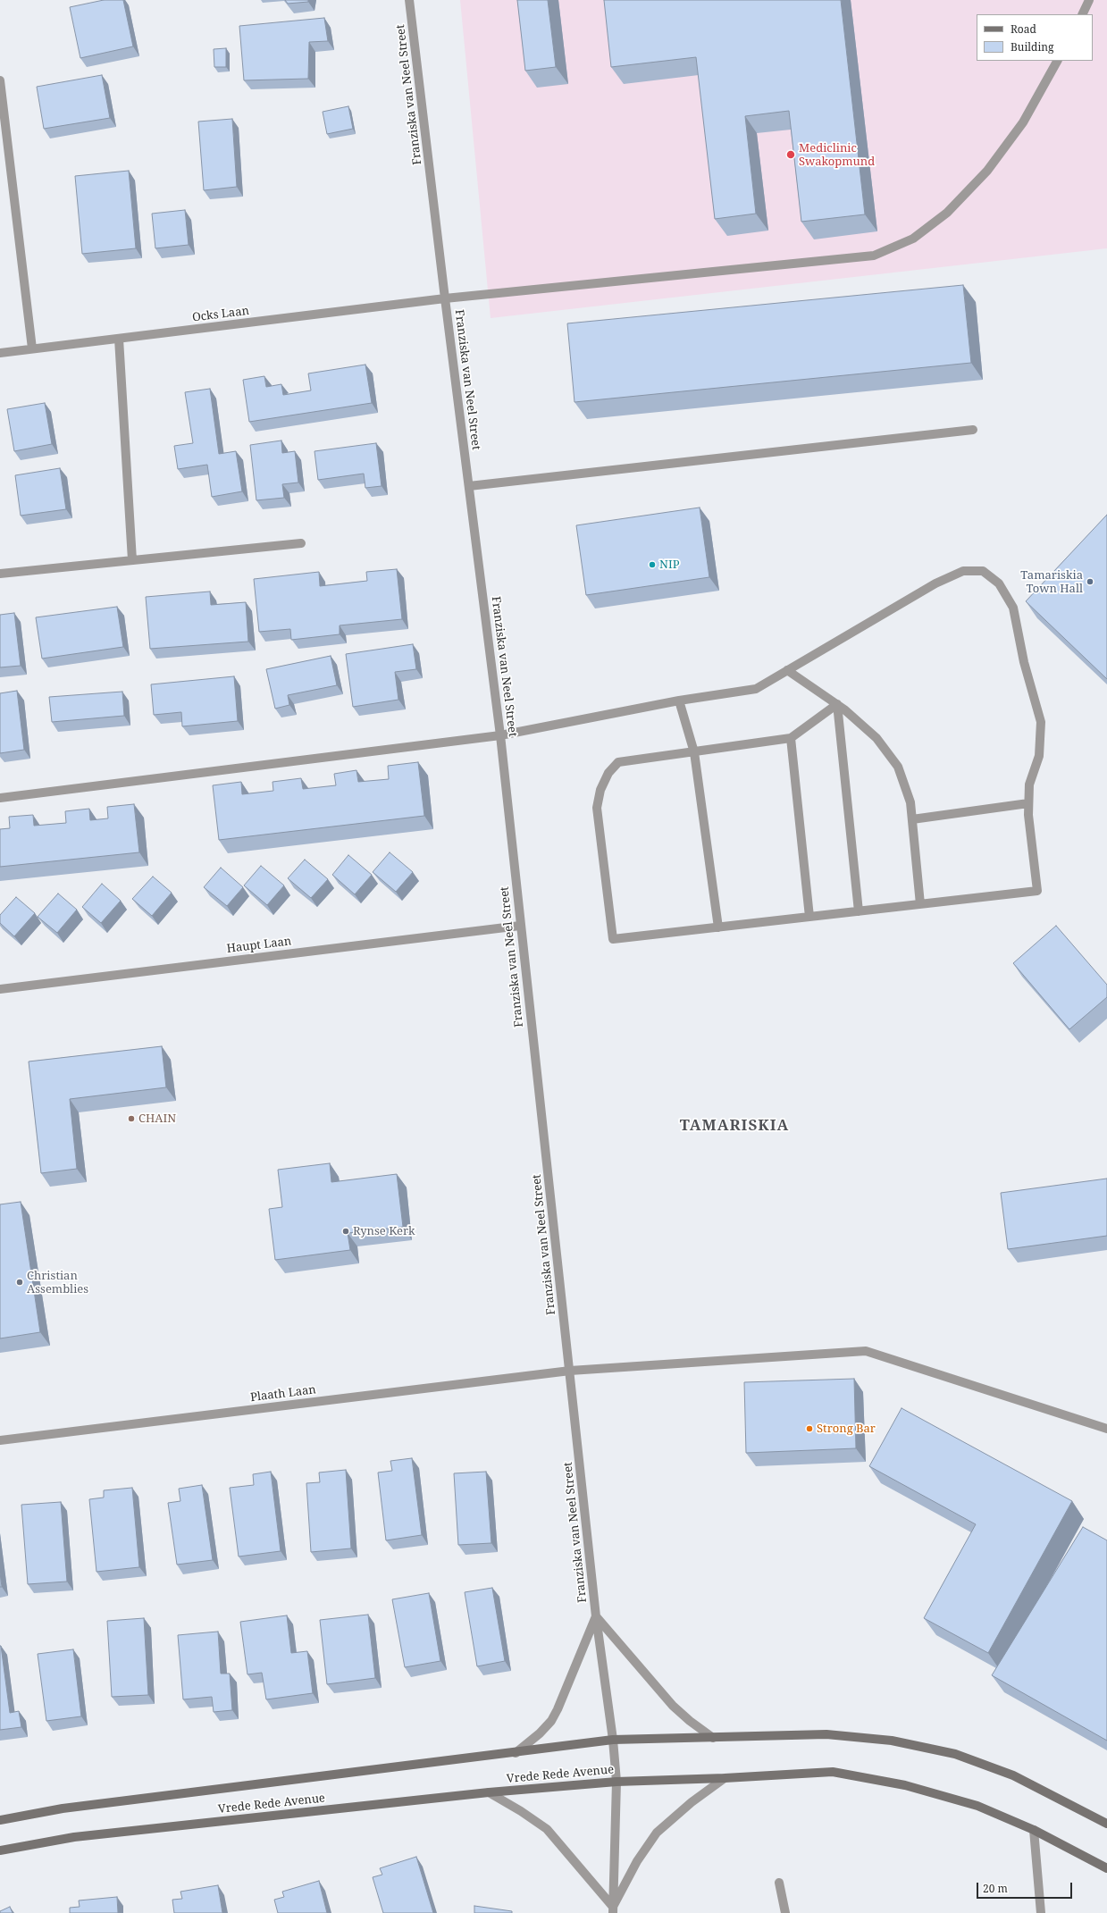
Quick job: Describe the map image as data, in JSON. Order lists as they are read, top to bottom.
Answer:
{
  "streets": {
    "street": [
      "Franziska van Neel Street",
      "Ocks Laan",
      "Haupt Laan",
      "Plaath Laan",
      "Vrede Rede Avenue"
    ]
  },
  "crossings": [
    ["Franziska van Neel Street", "Ocks Laan"],
    ["Franziska van Neel Street", "Haupt Laan"],
    ["Franziska van Neel Street", "Plaath Laan"],
    ["Franziska van Neel Street", "Vrede Rede Avenue"]
  ],
  "districts": ["TAMARISKIA"],
  "places": [
    "Mediclinic Swakopmund",
    "NIP",
    "Tamariskia Town Hall",
    "CHAIN",
    "Rynse Kerk",
    "Christian Assemblies",
    "Strong Bar"
  ],
  "legend": ["Road", "Building"],
  "scale_bar": "20 m"
}
